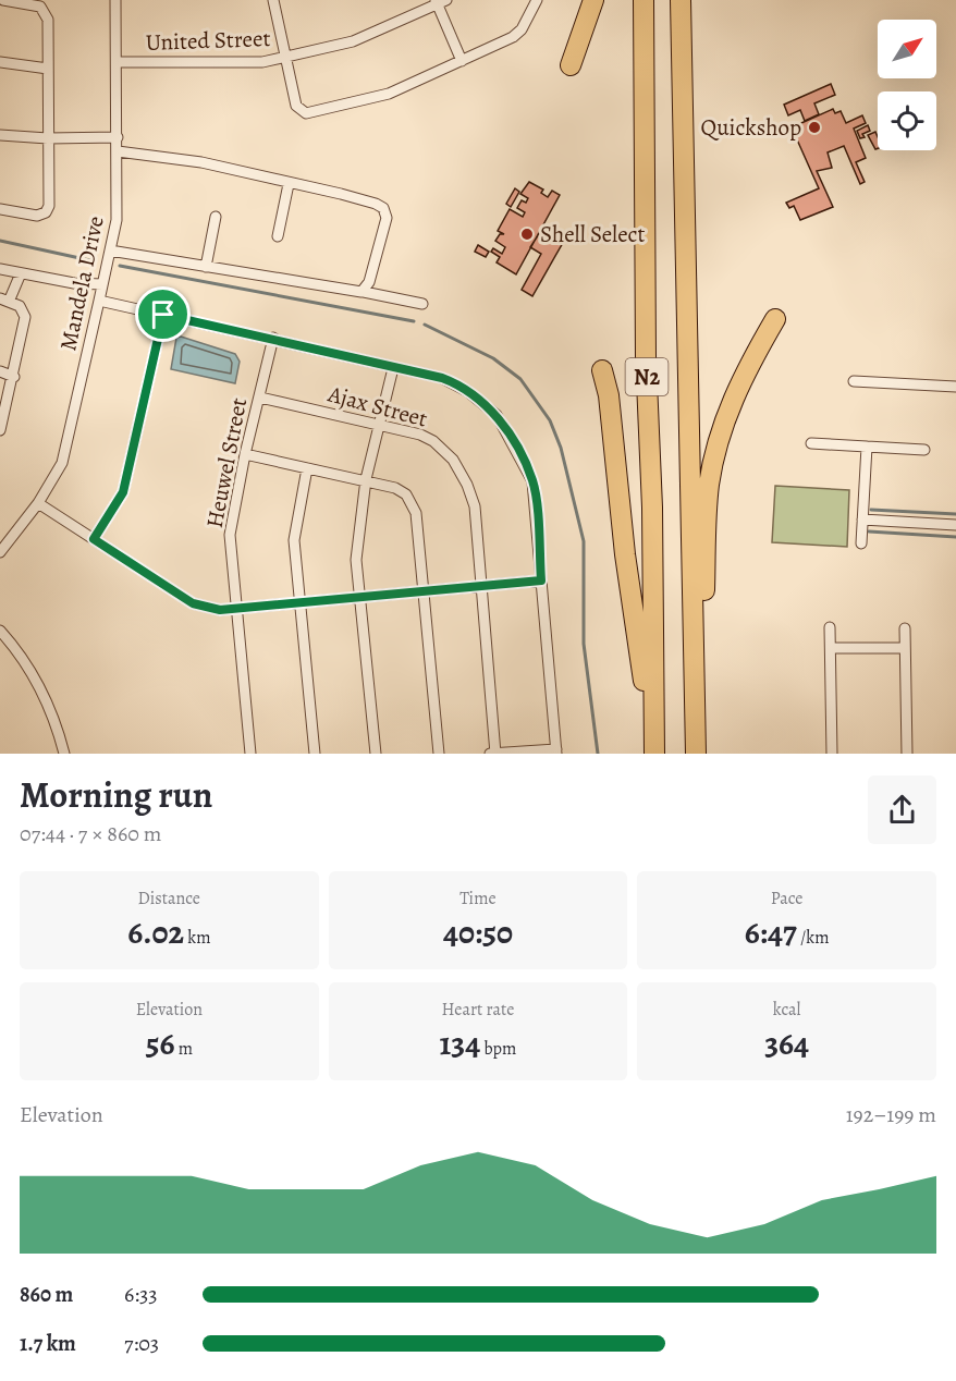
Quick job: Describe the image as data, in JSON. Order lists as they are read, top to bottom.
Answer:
{
  "streets": {
    "highway": ["N2"],
    "street": [
      "United Street",
      "Mandela Drive",
      "Ajax Street",
      "Heuwel Street"
    ]
  },
  "crossings": [
    ["United Street", "Mandela Drive"],
    ["Ajax Street", "Heuwel Street"]
  ],
  "places": ["Quickshop", "Shell Select"],
  "north": "top right",
  "page": {
    "heading": ["Morning run", "07:44 · 7 × 860 m"],
    "stats": [
      ["Distance", "6.02 km"],
      ["Time", "40:50"],
      ["Pace", "6:47 /km"],
      ["Elevation", "56 m"],
      ["Heart rate", "134 bpm"],
      ["kcal", "364"]
    ],
    "chart": ["Elevation", "192–199 m"],
    "list": [
      {
        "name": "860 m",
        "note": "6:33"
      },
      {
        "name": "1.7 km",
        "note": "7:03"
      }
    ]
  }
}
